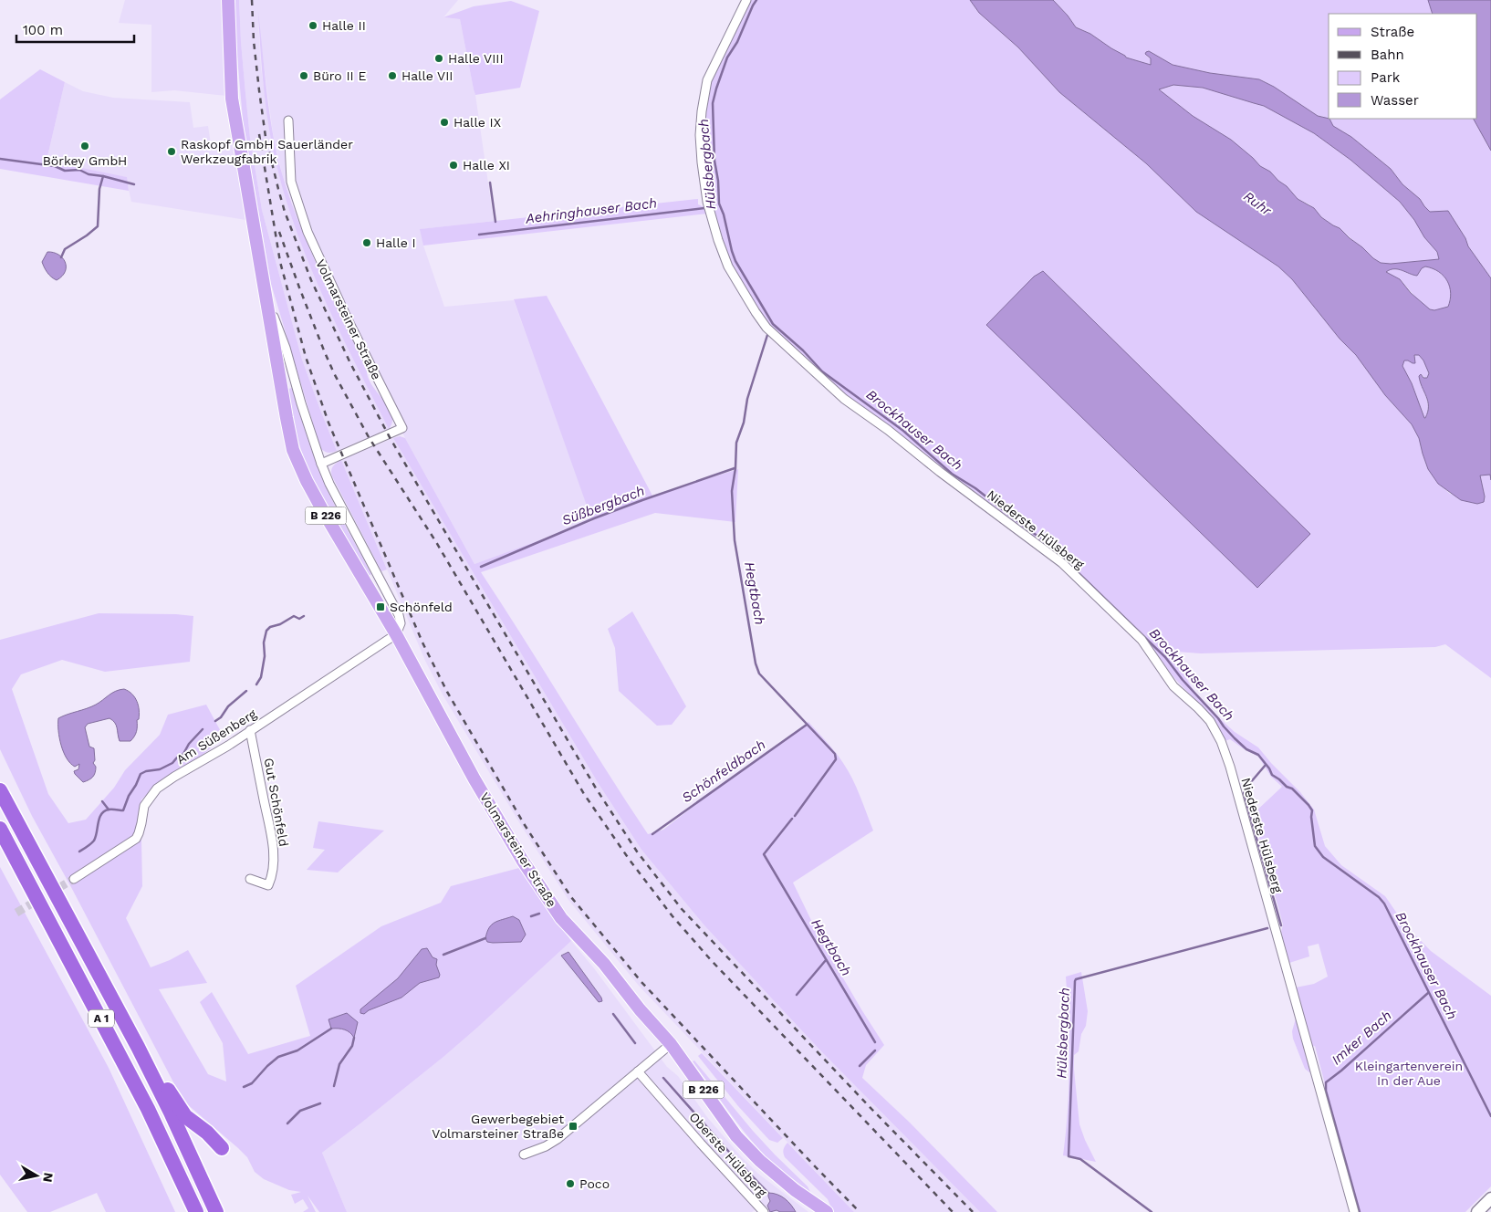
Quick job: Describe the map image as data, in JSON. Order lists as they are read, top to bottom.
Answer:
{
  "streets": {
    "highway": ["A 1"],
    "main road": ["Volmarsteiner Straße", "B 226"],
    "street": [
      "Niederste Hülsberg",
      "Am Süßenberg",
      "Gut Schönfeld",
      "Oberste Hülsberg"
    ]
  },
  "crossings": [
    ["Volmarsteiner Straße", "Am Süßenberg"],
    ["Am Süßenberg", "Gut Schönfeld"]
  ],
  "water": [
    "Hülsbergbach",
    "Ruhr",
    "Aehringhauser Bach",
    "Brockhauser Bach",
    "Süßbergbach",
    "Hegtbach",
    "Schönfeldbach",
    "Imker Bach"
  ],
  "parks": ["Kleingartenverein In der Aue"],
  "places": {
    "other": [
      "Halle II",
      "Halle VIII",
      "Büro II E",
      "Halle VII",
      "Halle IX",
      "Börkey GmbH",
      "Raskopf GmbH Sauerländer Werkzeugfabrik",
      "Halle XI",
      "Halle I",
      "Poco"
    ],
    "transit": ["Schönfeld", "Gewerbegebiet Volmarsteiner Straße"]
  },
  "legend": [
    "Straße",
    "Bahn",
    "Park",
    "Wasser"
  ],
  "scale_bar": "100 m",
  "north": "right"
}
